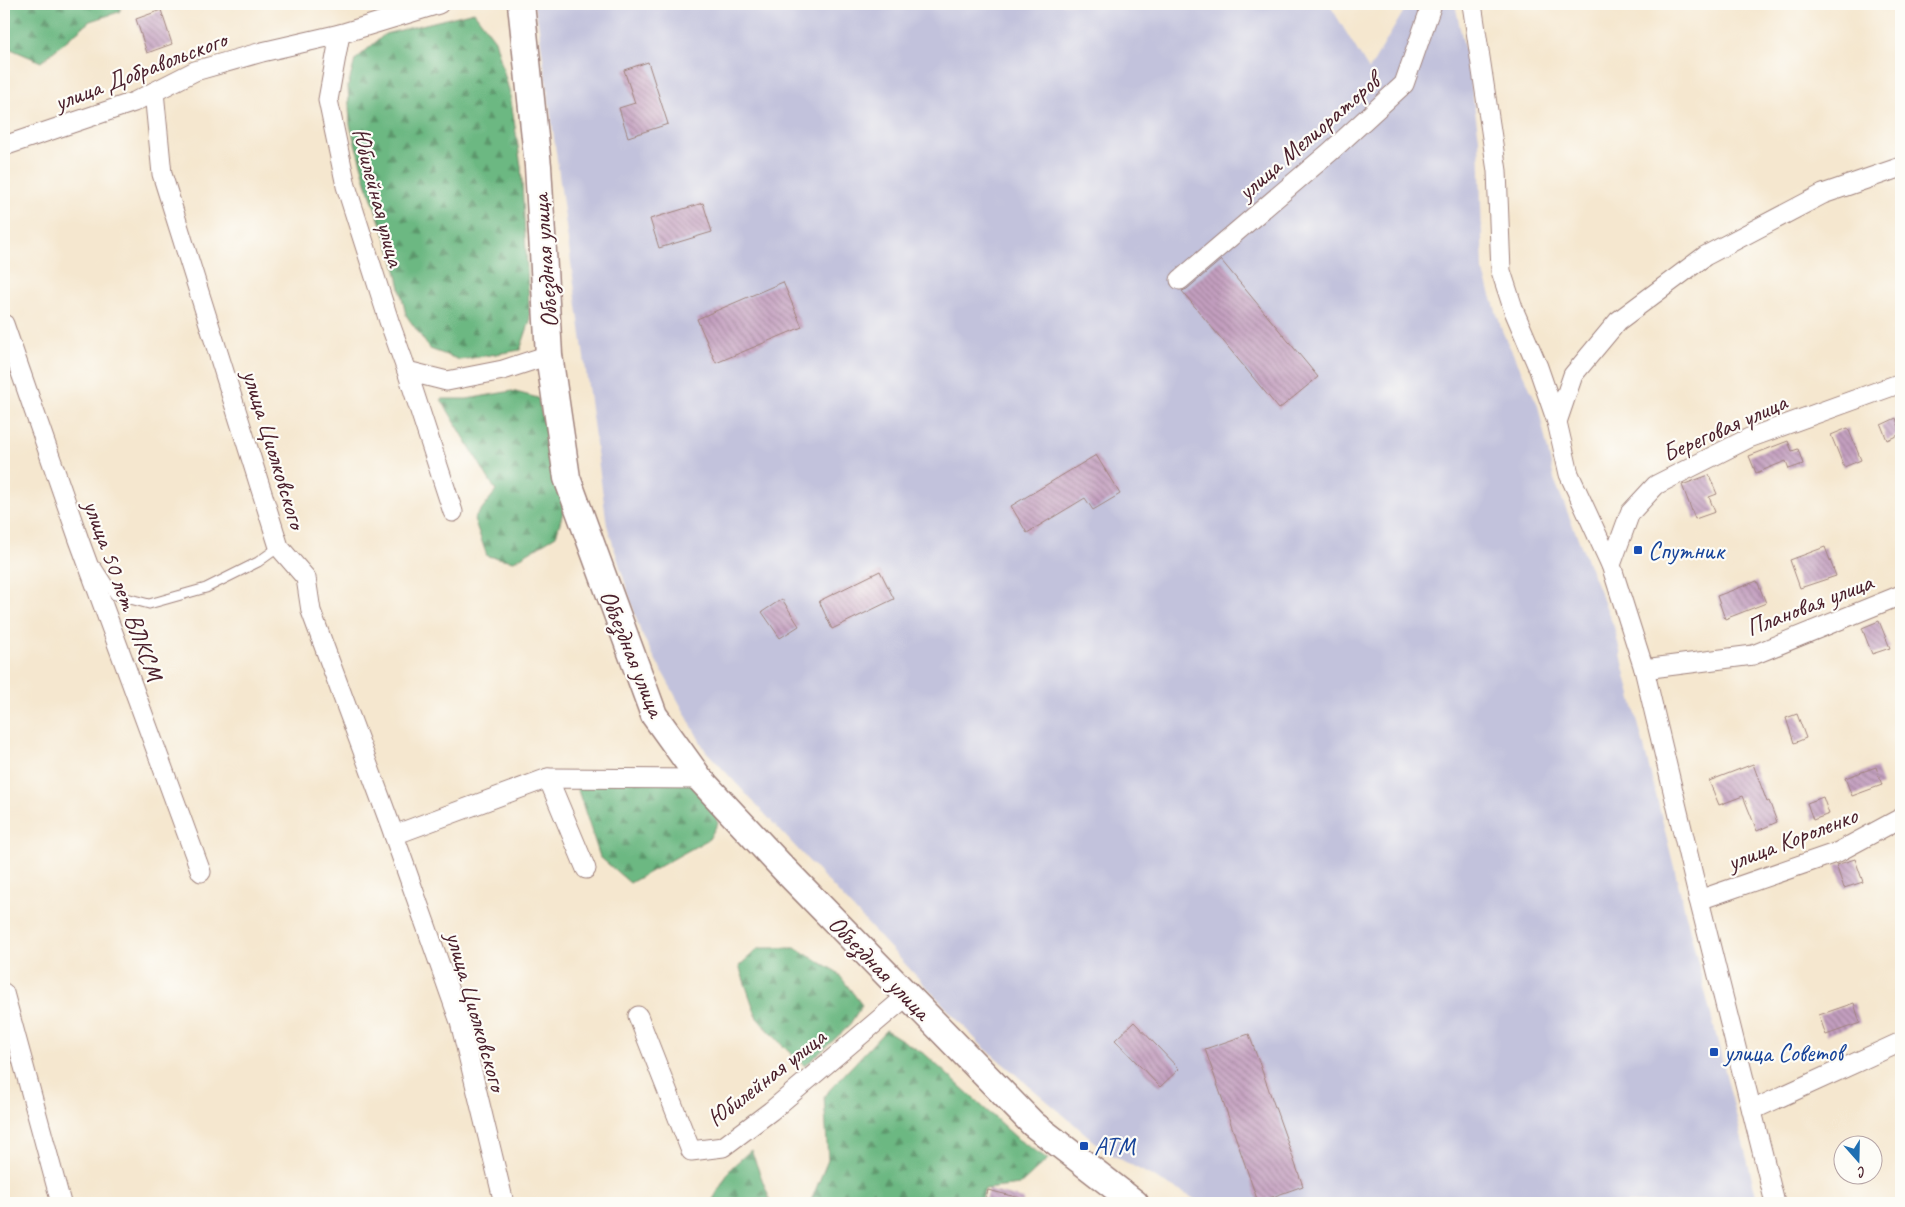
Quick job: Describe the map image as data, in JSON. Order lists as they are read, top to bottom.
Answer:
{
  "streets": {
    "main road": ["Объездная улица"],
    "street": [
      "улица Добравольского",
      "улица Мелиораторов",
      "Юбилейная улица",
      "Береговая улица",
      "улица Циолковского",
      "улица 50 лет ВЛКСМ",
      "Плановая улица",
      "улица Короленко"
    ]
  },
  "crossings": [
    ["улица Добравольского", "Юбилейная улица"],
    ["улица Добравольского", "улица Циолковского"],
    ["Юбилейная улица", "Объездная улица"]
  ],
  "places": {
    "transit": ["Спутник", "улица Советов", "АТМ"]
  },
  "north": "bottom"
}
